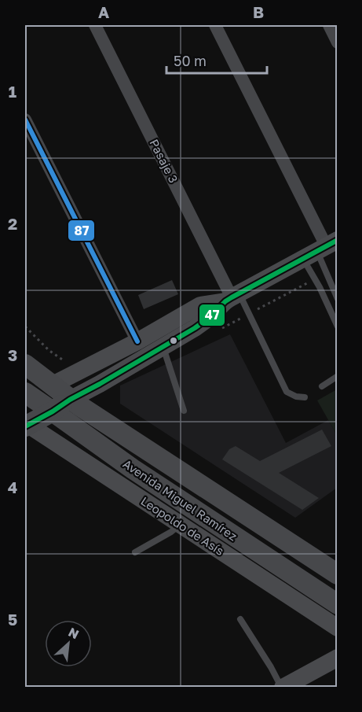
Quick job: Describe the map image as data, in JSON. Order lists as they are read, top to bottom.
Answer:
{
  "streets": {
    "main road": ["Avenida Miguel Ramírez"],
    "street": ["Pasaje 3", "Leopoldo de Asís"]
  },
  "lines": ["transit line 87", "transit line 47"],
  "scale_bar": "50 m",
  "north": "top right",
  "grid": {
    "columns": ["A", "B"],
    "rows": [
      "1",
      "2",
      "3",
      "4",
      "5"
    ]
  }
}
